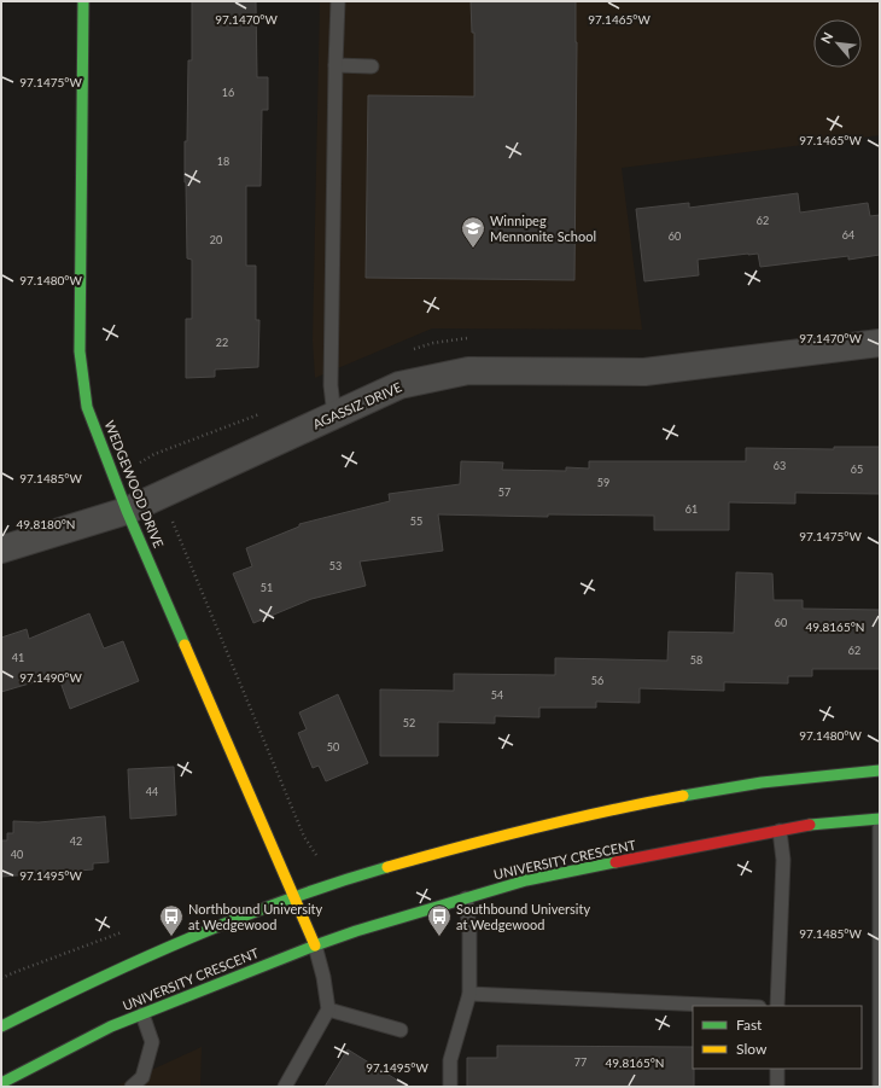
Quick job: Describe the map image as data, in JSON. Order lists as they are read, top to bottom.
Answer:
{
  "streets": {
    "main road": ["WEDGEWOOD DRIVE", "UNIVERSITY CRESCENT"],
    "street": ["AGASSIZ DRIVE"]
  },
  "crossings": [
    ["AGASSIZ DRIVE", "WEDGEWOOD DRIVE"],
    ["WEDGEWOOD DRIVE", "UNIVERSITY CRESCENT"]
  ],
  "places": {
    "school or university": ["Winnipeg Mennonite School"],
    "bus stop": ["Northbound University at Wedgewood", "Southbound University at Wedgewood"]
  },
  "house_numbers": [
    "16",
    "18",
    "62",
    "64",
    "60",
    "20",
    "22",
    "63",
    "65",
    "59",
    "57",
    "61",
    "55",
    "53",
    "51",
    "60",
    "62",
    "41",
    "58",
    "56",
    "54",
    "52",
    "50",
    "44",
    "42",
    "40",
    "77"
  ],
  "legend": ["Fast", "Slow"],
  "north": "top left",
  "coordinates": [
    "97.1470°W",
    "97.1465°W",
    "97.1475°W",
    "97.1480°W",
    "97.1485°W",
    "49.8180°N",
    "49.8165°N",
    "97.1490°W",
    "97.1495°W"
  ]
}
